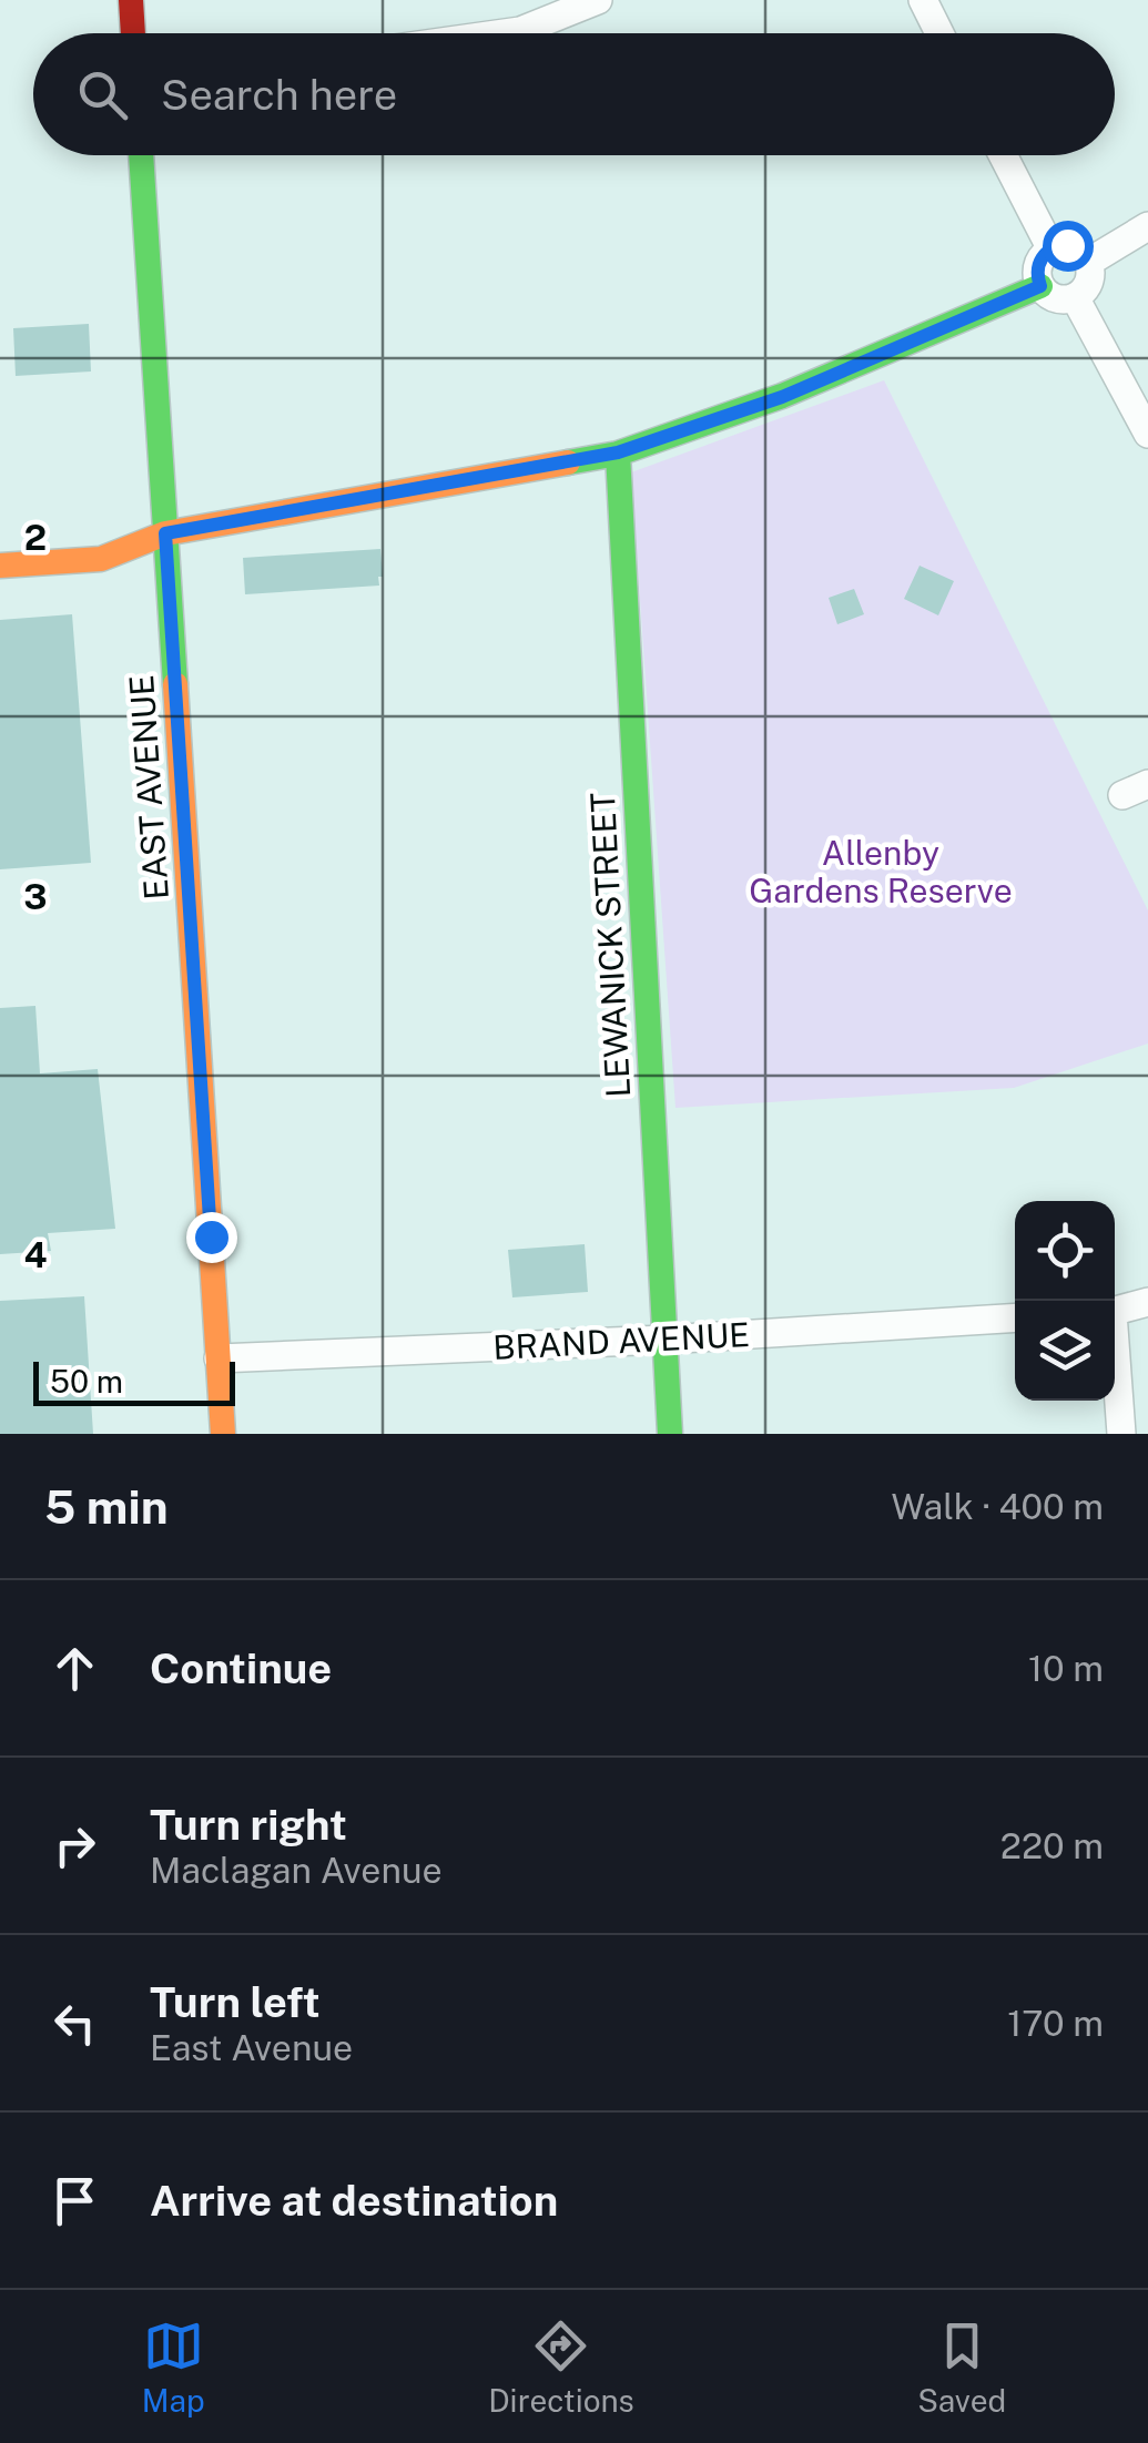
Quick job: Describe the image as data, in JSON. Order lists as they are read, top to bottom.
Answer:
{
  "streets": {
    "street": ["EAST AVENUE", "LEWANICK STREET", "BRAND AVENUE"]
  },
  "crossings": [
    ["EAST AVENUE", "BRAND AVENUE"],
    ["LEWANICK STREET", "BRAND AVENUE"]
  ],
  "parks": ["Allenby Gardens Reserve"],
  "scale_bar": "50 m",
  "page": {
    "search": "Search here",
    "scale": "50 m",
    "heading": ["5 min", "Walk · 400 m"],
    "list": [
      ["Continue", "10 m"],
      ["Turn right", "Maclagan Avenue", "220 m"],
      ["Turn left", "East Avenue", "170 m"],
      "Arrive at destination"
    ],
    "nav": ["Map", "Directions", "Saved"]
  },
  "grid": {
    "rows": ["2", "3", "4"]
  }
}
